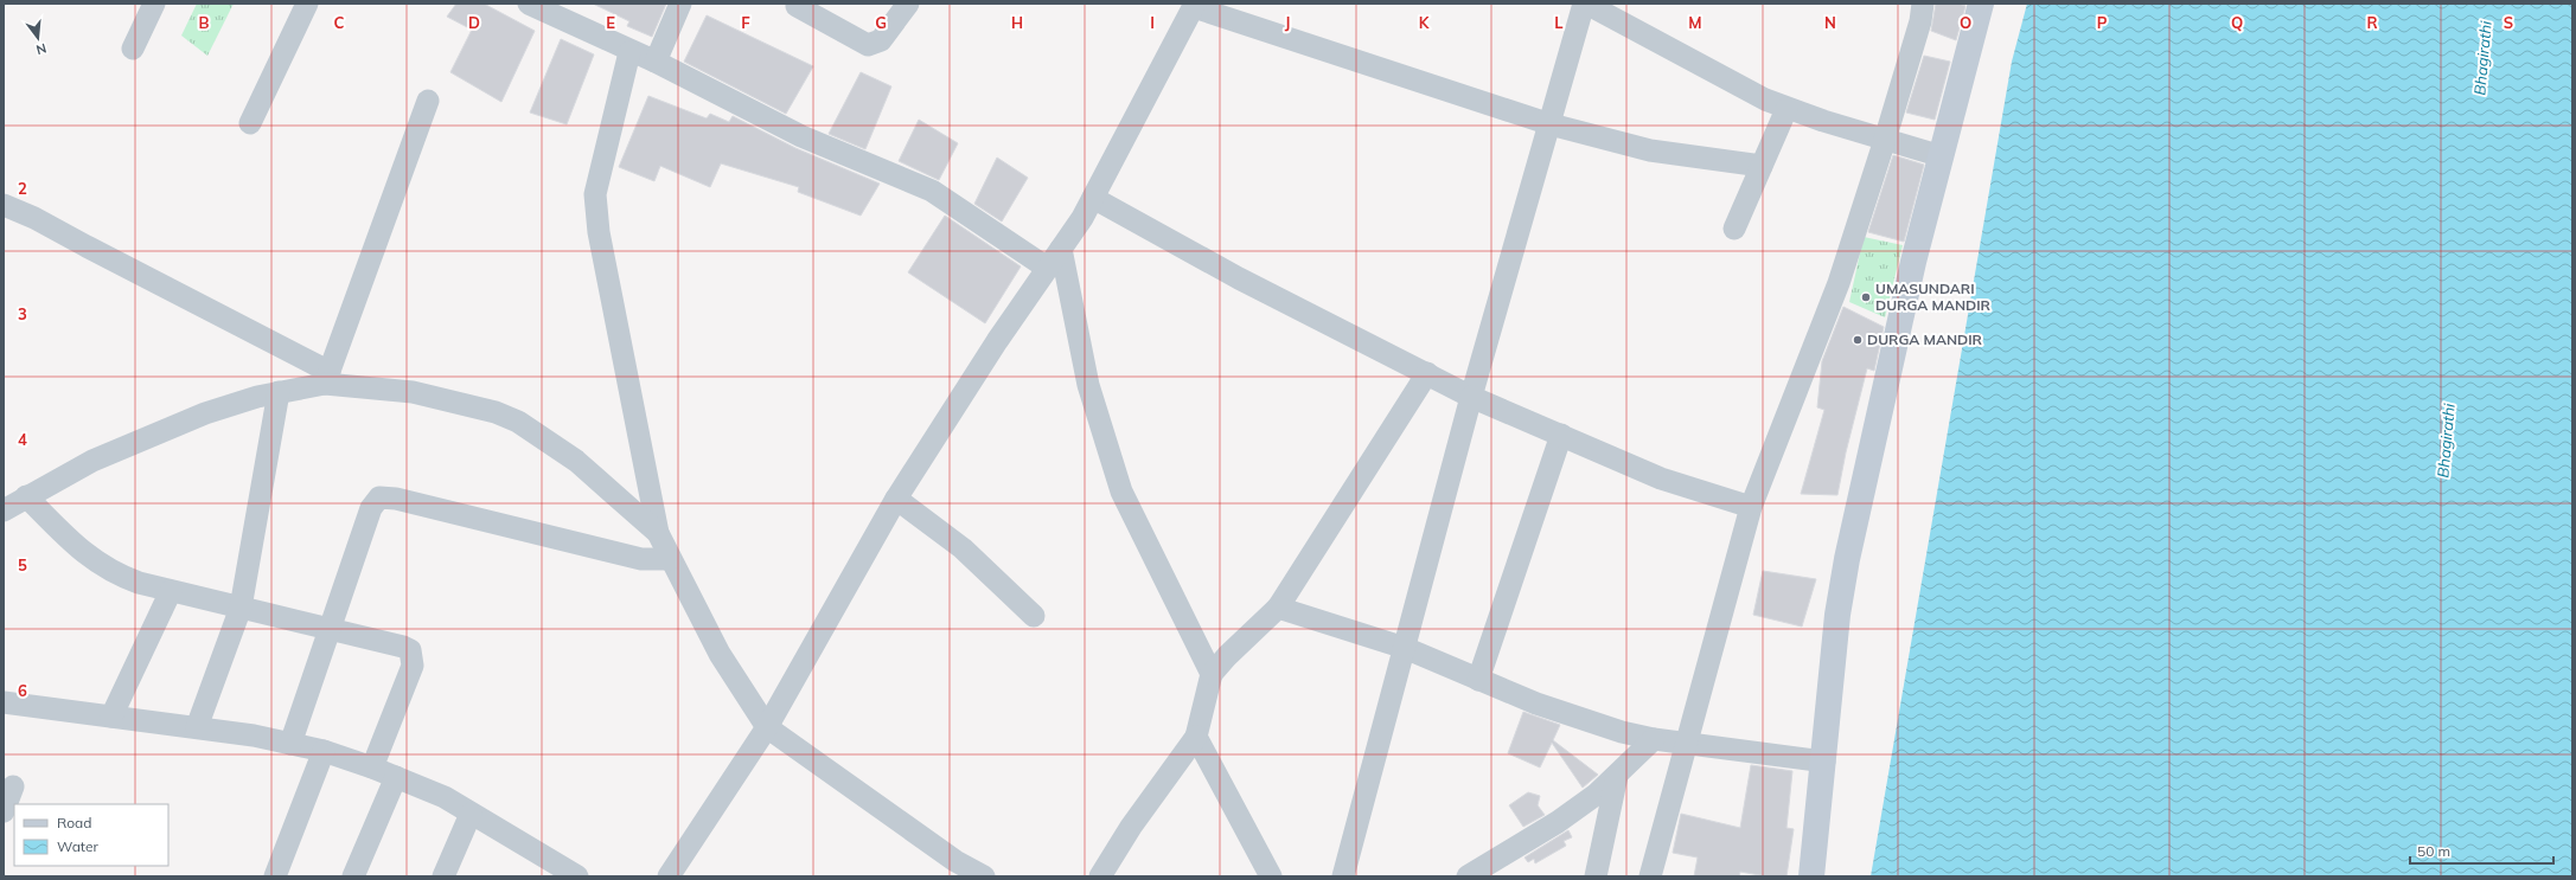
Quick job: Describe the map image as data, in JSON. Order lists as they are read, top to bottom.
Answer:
{
  "water": ["Bhagirathi"],
  "places": ["UMASUNDARI DURGA MANDIR", "DURGA MANDIR"],
  "legend": ["Road", "Water"],
  "scale_bar": "50 m",
  "north": "bottom",
  "grid": {
    "columns": [
      "B",
      "C",
      "D",
      "E",
      "F",
      "G",
      "H",
      "I",
      "J",
      "K",
      "L",
      "M",
      "N",
      "O",
      "P",
      "Q",
      "R",
      "S"
    ],
    "rows": [
      "2",
      "3",
      "4",
      "5",
      "6"
    ]
  }
}
